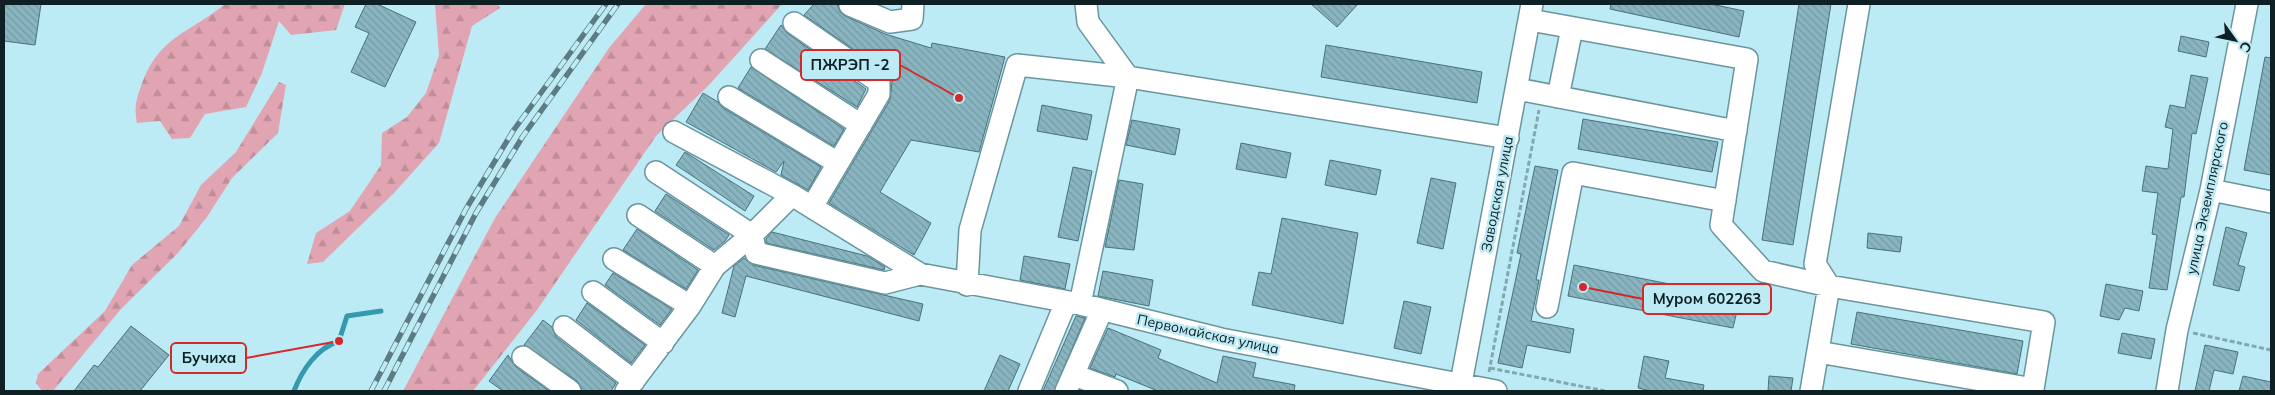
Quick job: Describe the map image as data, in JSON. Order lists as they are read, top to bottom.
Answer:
{
  "streets": {
    "street": ["Заводская улица", "улица Экземплярского", "Первомайская улица"]
  },
  "crossings": [
    ["Заводская улица", "Первомайская улица"]
  ],
  "places": ["ПЖРЭП -2", "Муром 602263", "Бучиха"],
  "north": "bottom right"
}
